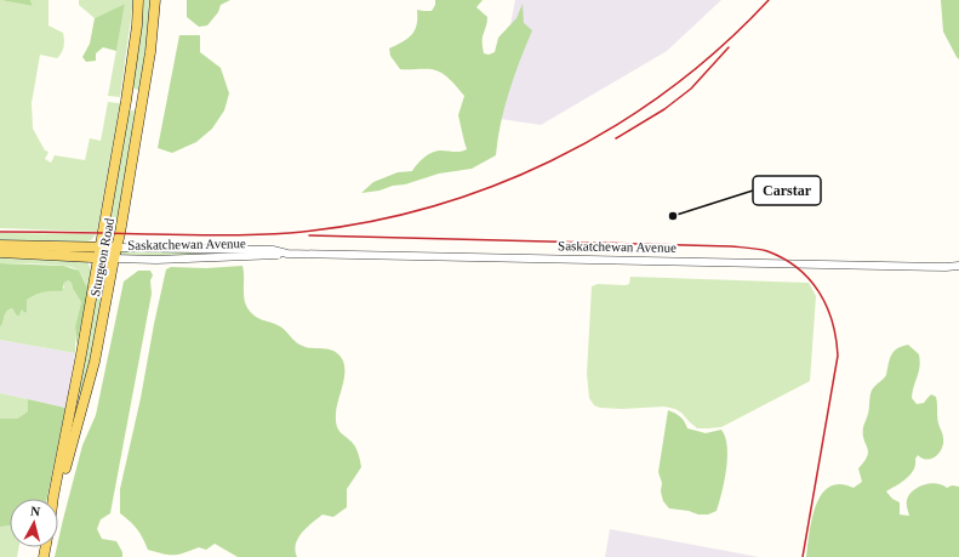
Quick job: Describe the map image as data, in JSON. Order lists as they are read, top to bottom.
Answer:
{
  "streets": {
    "main road": ["Saskatchewan Avenue", "Sturgeon Road"]
  },
  "crossings": [
    ["Saskatchewan Avenue", "Sturgeon Road"]
  ],
  "places": ["Carstar"],
  "north": "top"
}
